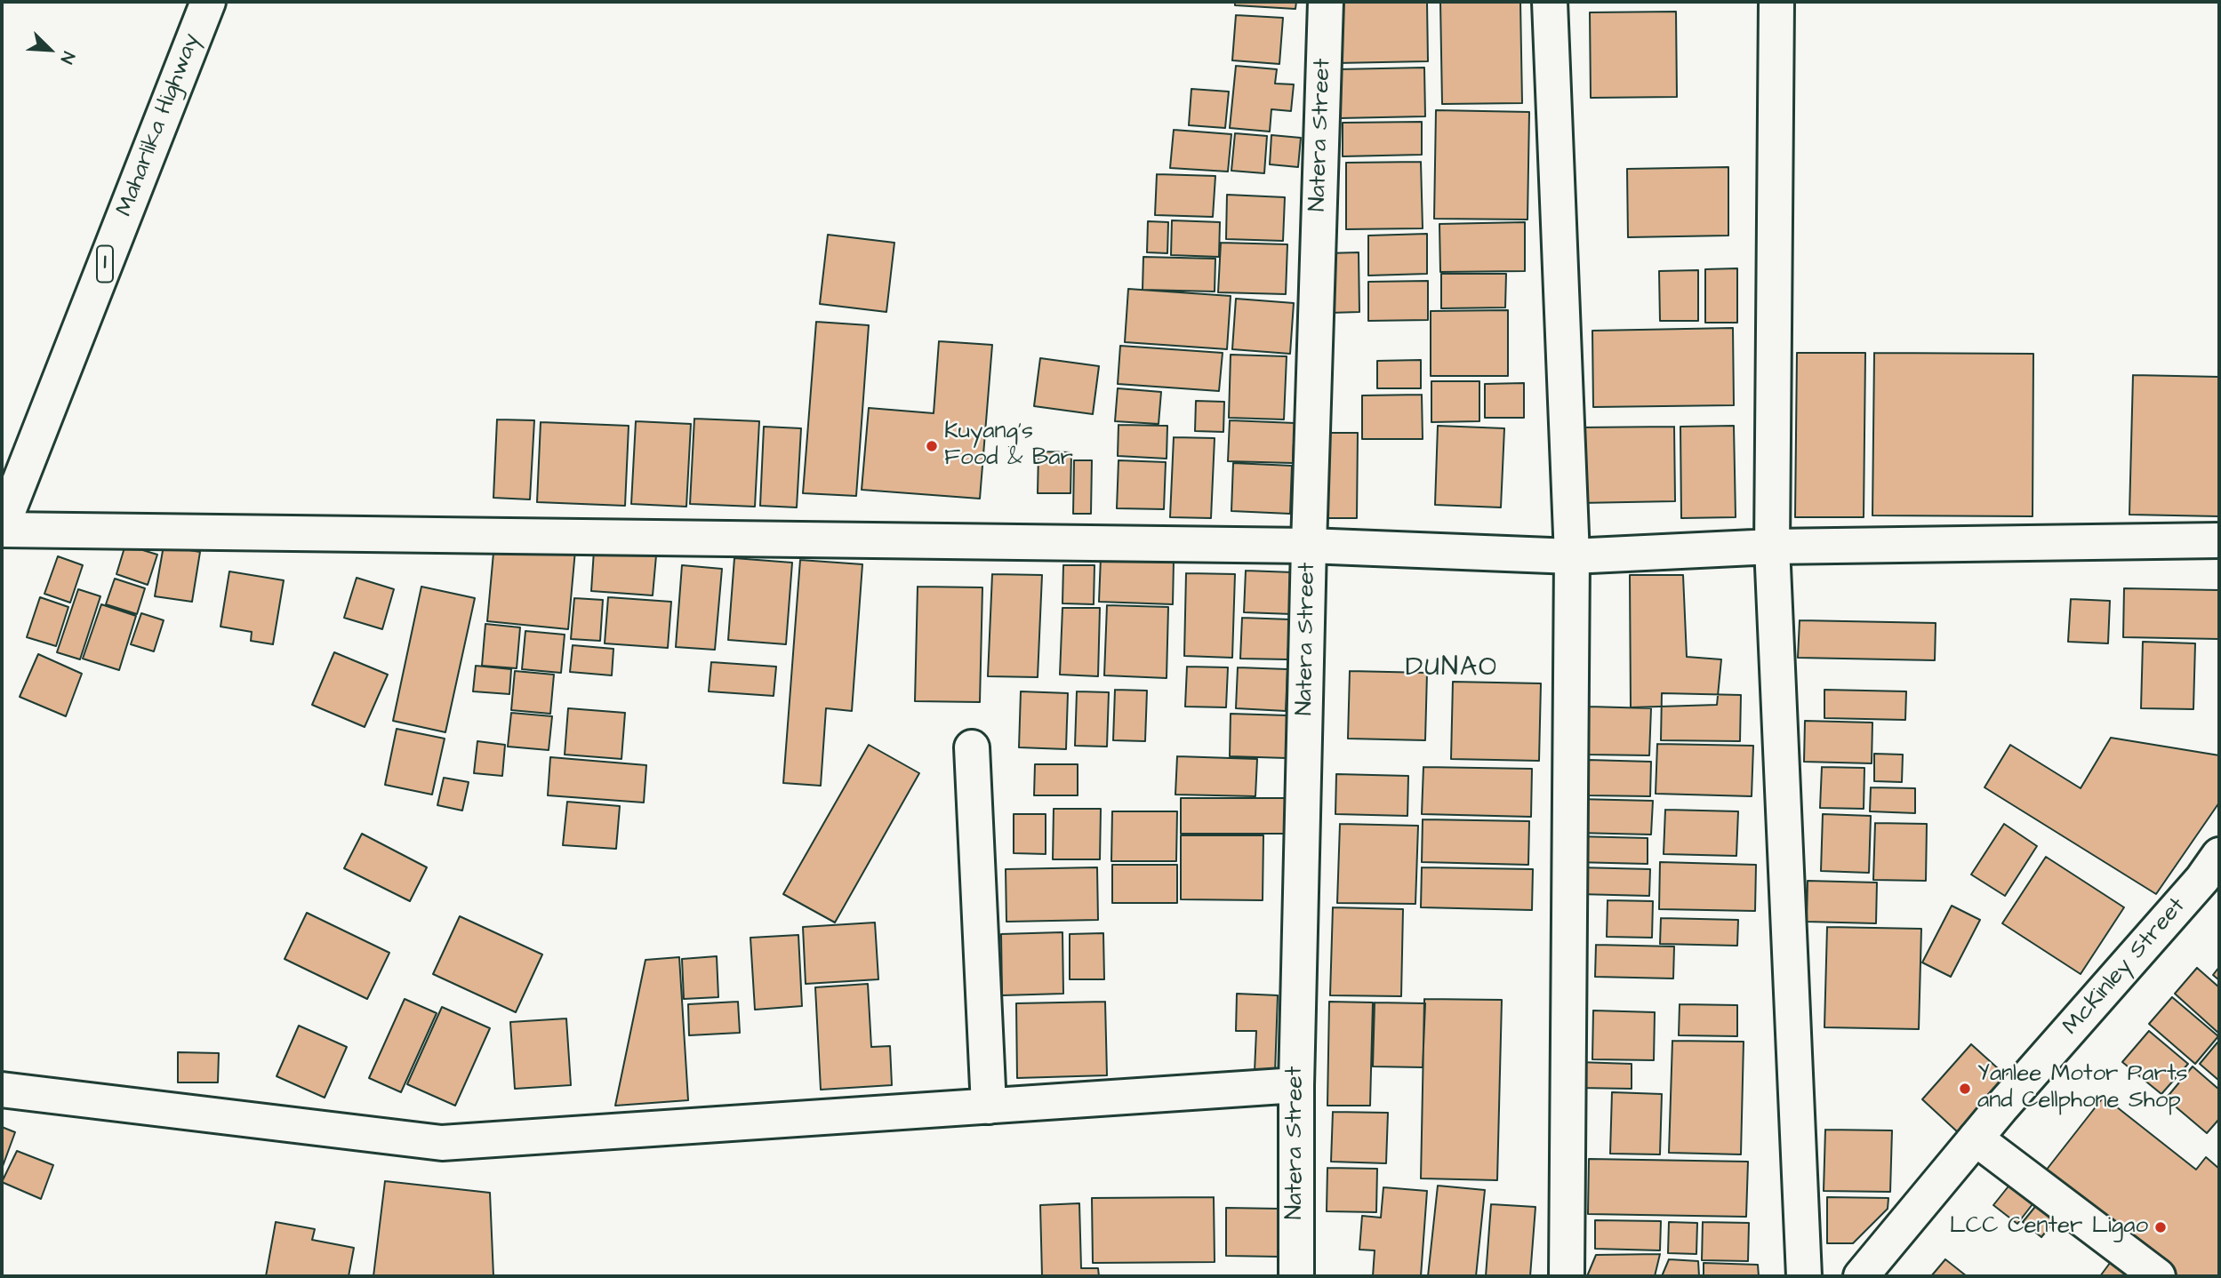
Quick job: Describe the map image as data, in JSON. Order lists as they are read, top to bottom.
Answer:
{
  "streets": {
    "main road": [
      "Maharlika Highway",
      "Natera Street",
      "1",
      "McKinley Street"
    ]
  },
  "districts": ["DUNAO"],
  "places": ["Kuyang’s Food & Bar", "Yanlee Motor Parts and Cellphone Shop", "LCC Center Ligao"],
  "north": "bottom right"
}
